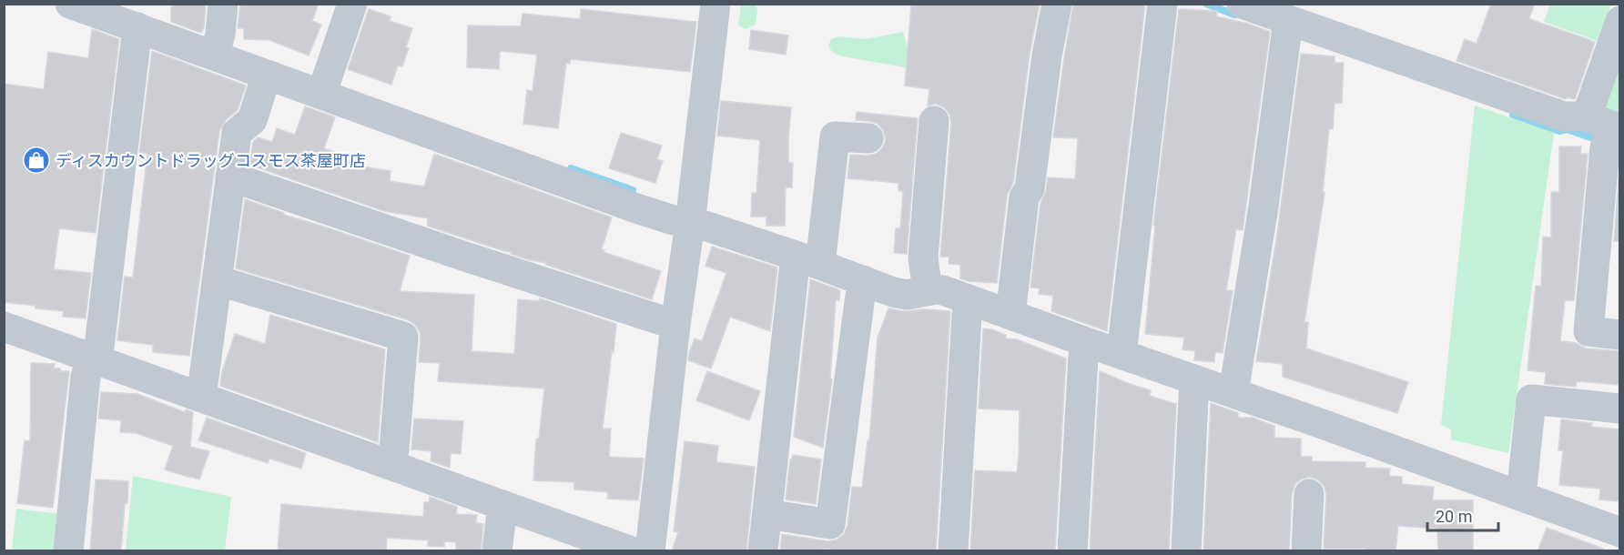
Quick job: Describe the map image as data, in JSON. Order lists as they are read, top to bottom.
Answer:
{
  "places": {
    "shop": ["ディスカウントドラッグコスモス茶屋町店"]
  },
  "scale_bar": "20 m"
}
